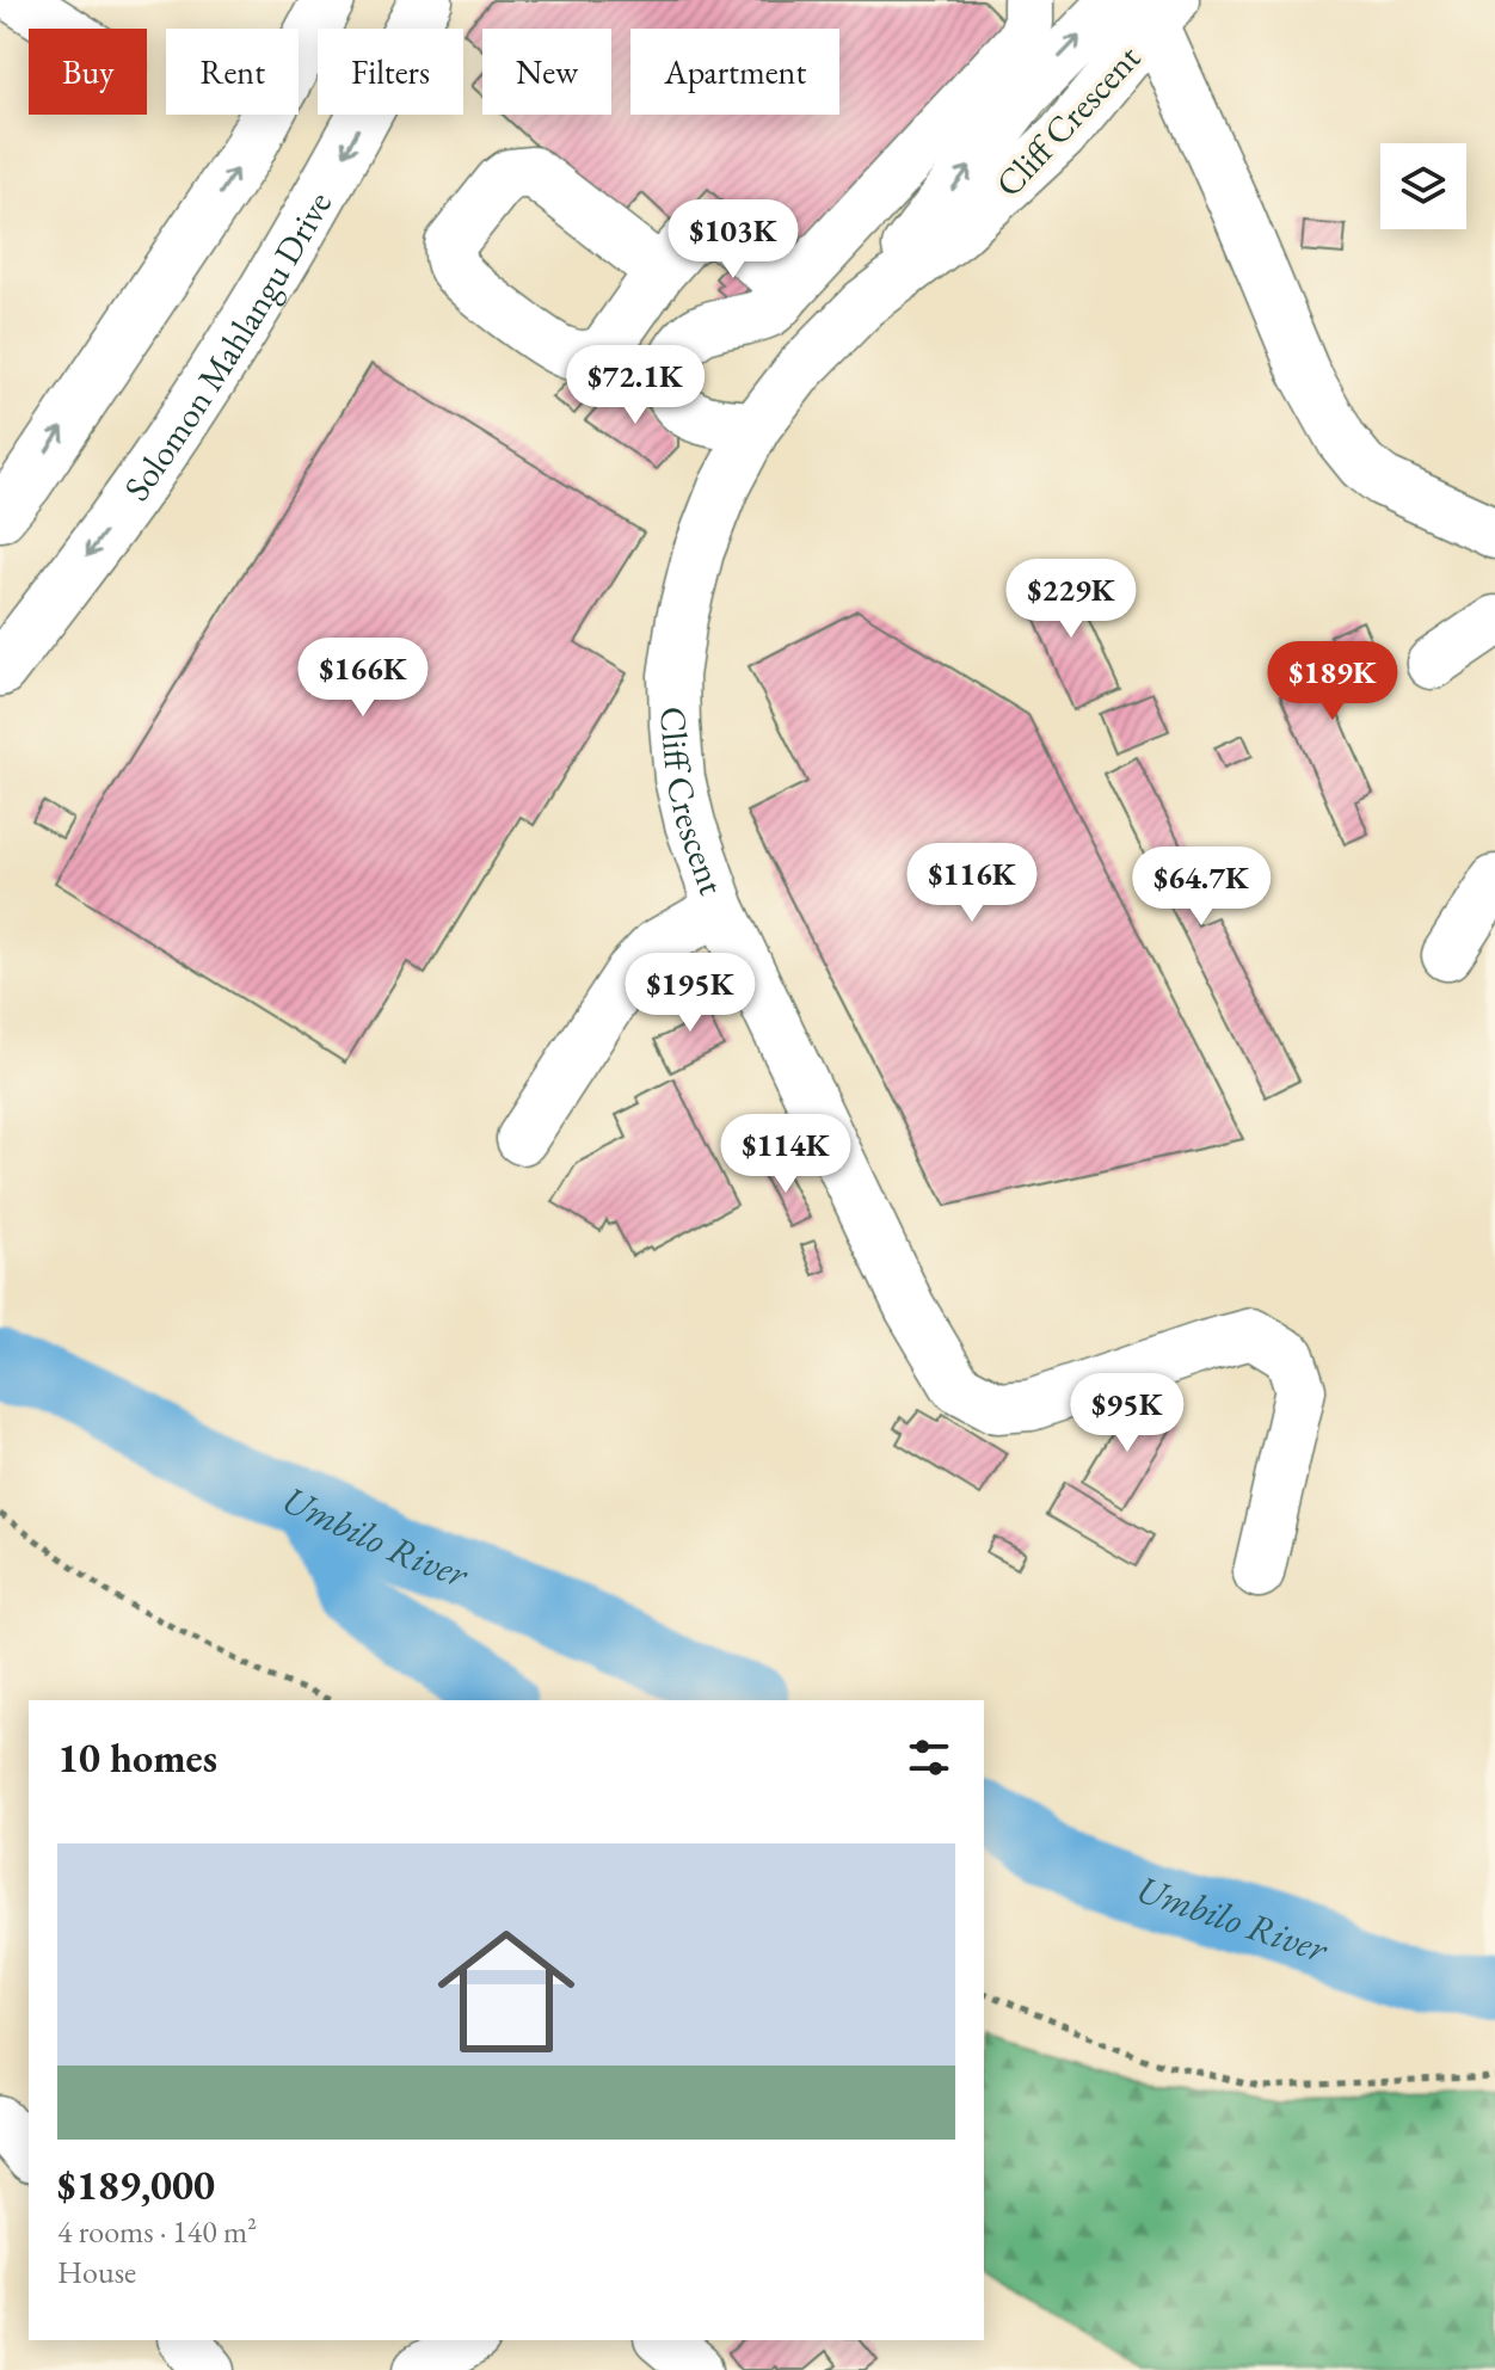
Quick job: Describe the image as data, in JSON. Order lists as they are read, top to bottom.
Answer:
{
  "streets": {
    "highway": ["Solomon Mahlangu Drive"],
    "street": ["Cliff Crescent"]
  },
  "water": ["Umbilo River"],
  "page": {
    "chip": [
      "Buy",
      "Rent",
      "Filters",
      "New",
      "Apartment"
    ],
    "price": [
      "$103K",
      "$72.1K",
      "$229K",
      "$166K",
      "$189K",
      "$116K",
      "$64.7K",
      "$195K",
      "$114K",
      "$95K"
    ],
    "heading": "10 homes",
    "list": [
      {
        "name": "$189,000",
        "note": "4 rooms · 140 m² · House"
      }
    ]
  }
}
